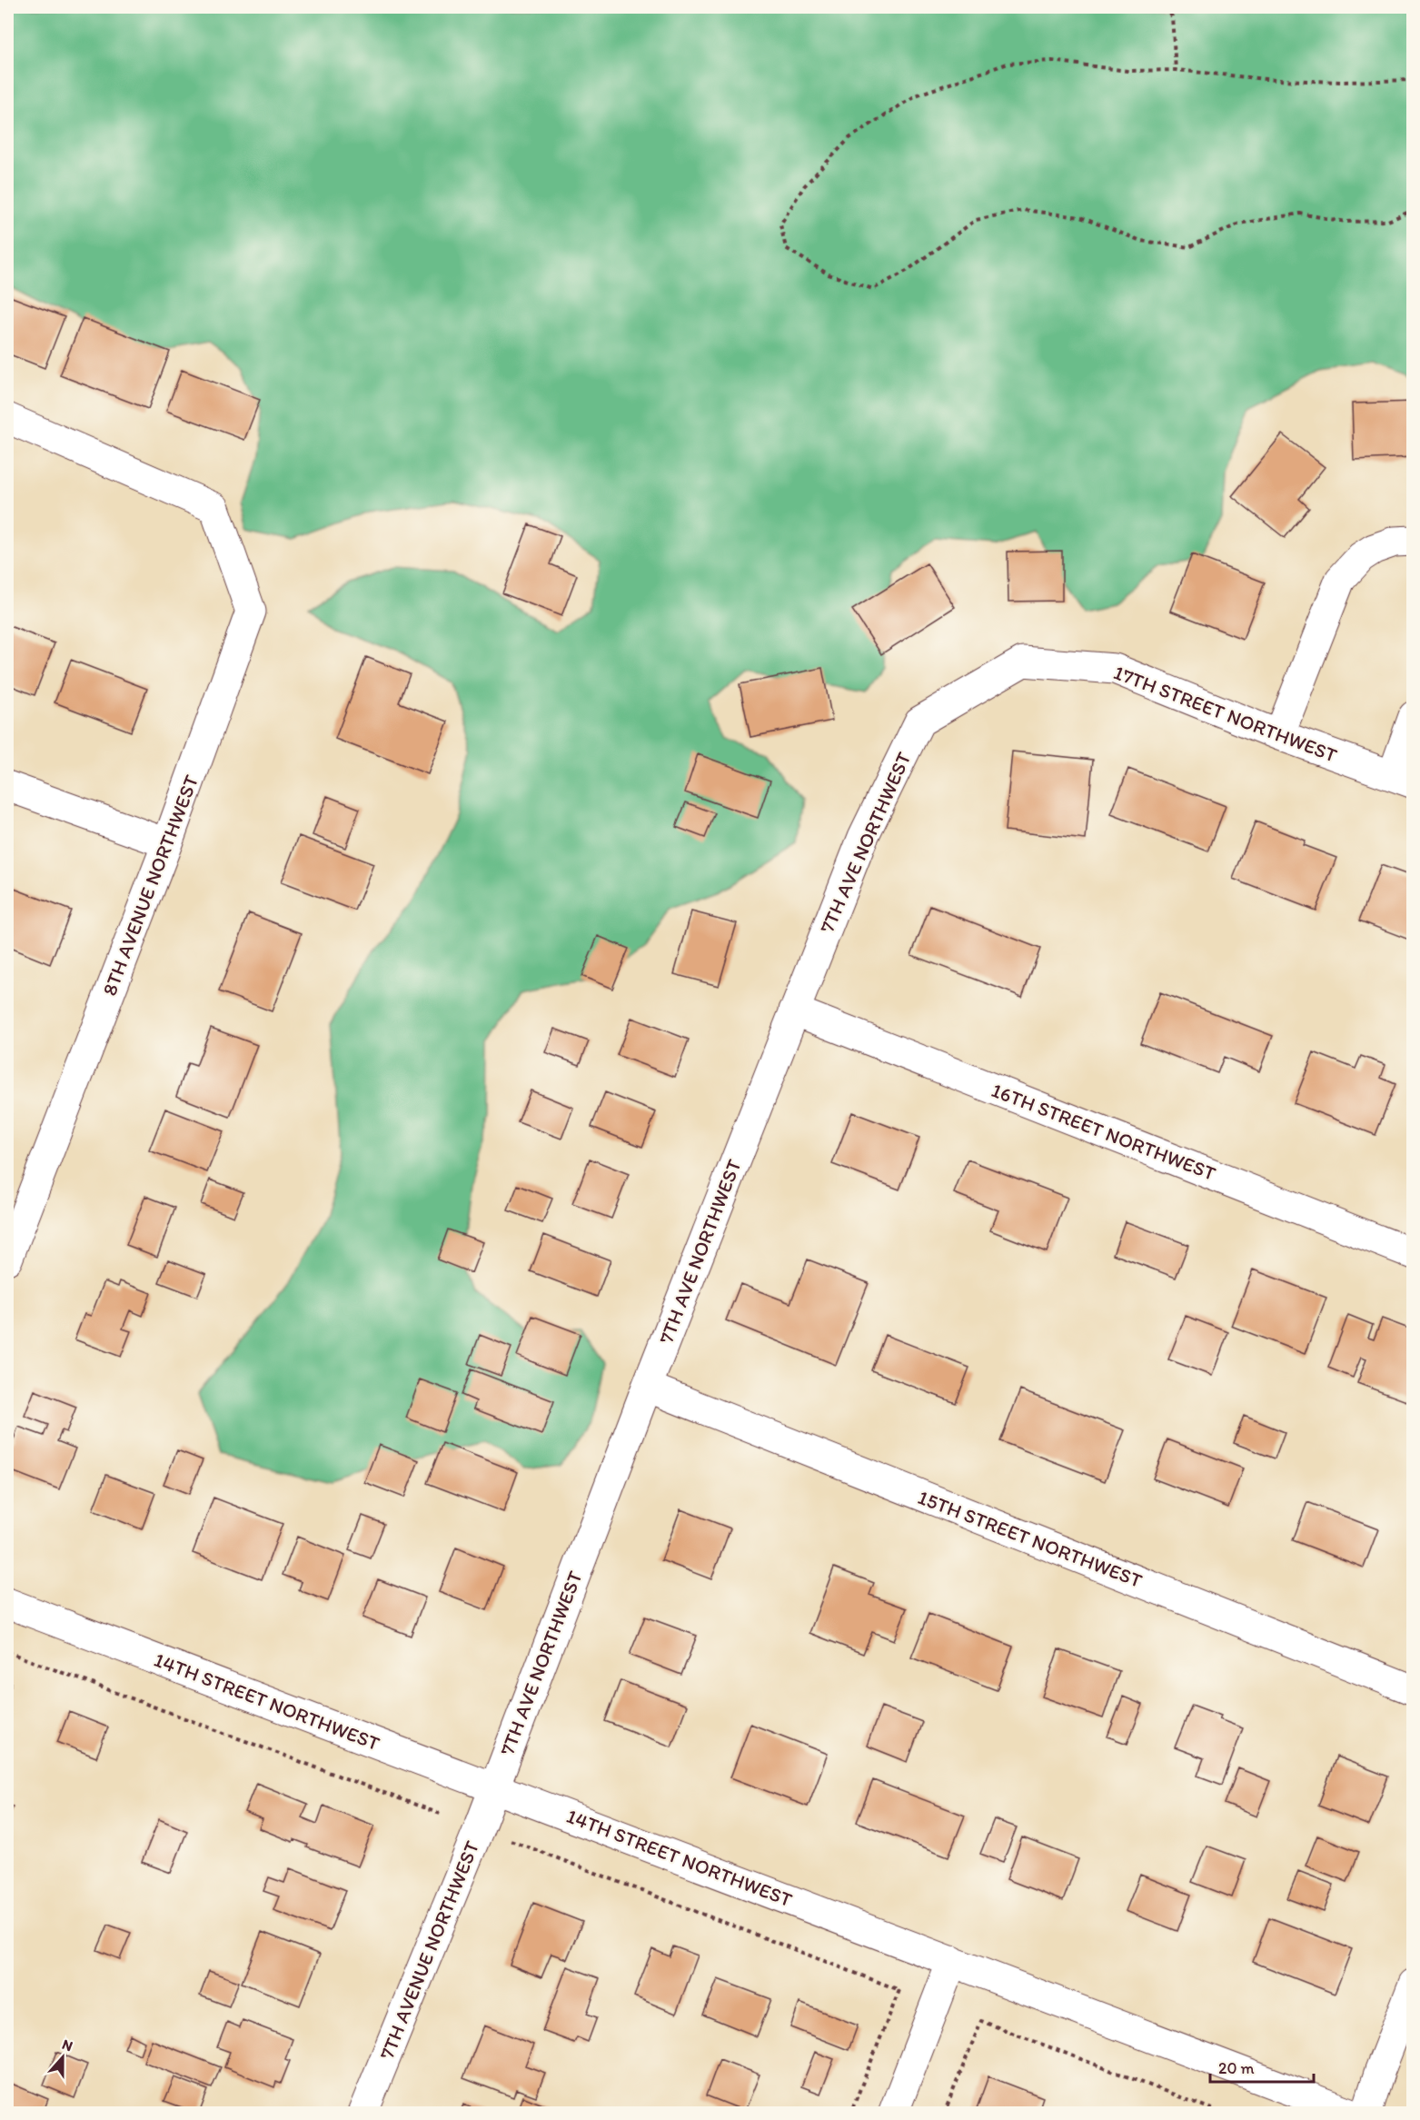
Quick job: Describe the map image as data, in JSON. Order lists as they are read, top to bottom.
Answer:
{
  "streets": {
    "street": [
      "17TH STREET NORTHWEST",
      "7TH AVE NORTHWEST",
      "8TH AVENUE NORTHWEST",
      "16TH STREET NORTHWEST",
      "15TH STREET NORTHWEST",
      "14TH STREET NORTHWEST",
      "7TH AVENUE NORTHWEST"
    ]
  },
  "crossings": [
    ["17TH STREET NORTHWEST", "7TH AVE NORTHWEST"],
    ["7TH AVE NORTHWEST", "16TH STREET NORTHWEST"],
    ["7TH AVE NORTHWEST", "15TH STREET NORTHWEST"],
    ["7TH AVE NORTHWEST", "14TH STREET NORTHWEST"],
    ["7TH AVE NORTHWEST", "7TH AVENUE NORTHWEST"],
    ["14TH STREET NORTHWEST", "7TH AVENUE NORTHWEST"]
  ],
  "scale_bar": "20 m",
  "north": "top"
}
